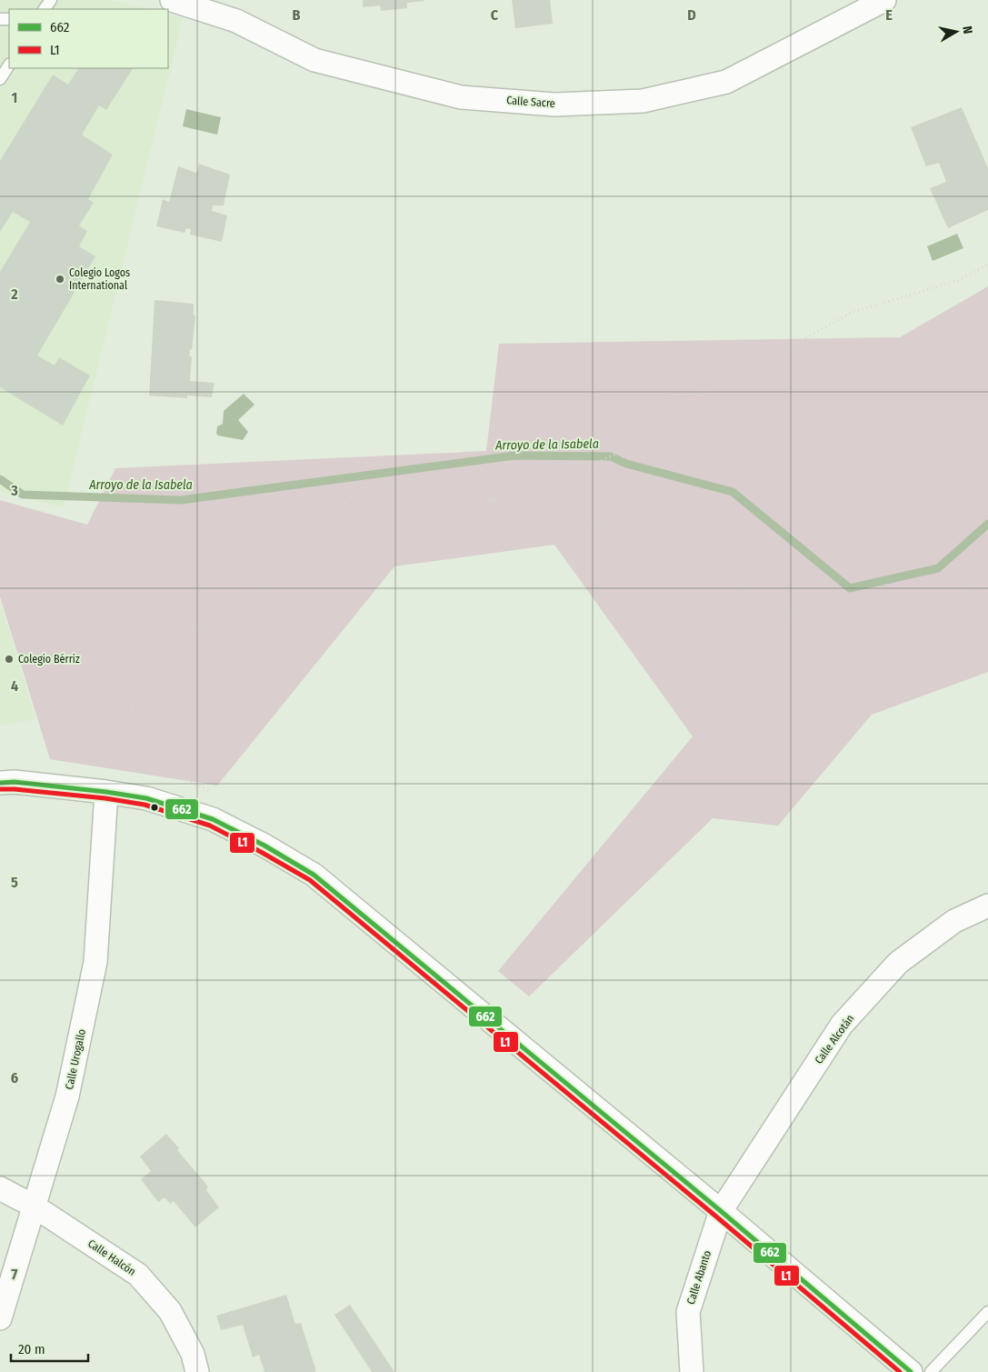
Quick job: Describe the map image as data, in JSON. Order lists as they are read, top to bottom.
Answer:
{
  "streets": {
    "street": [
      "Calle Sacre",
      "Calle Alcotán",
      "Calle Urogallo",
      "Calle Halcón",
      "Calle Abanto"
    ]
  },
  "crossings": [
    ["Calle Alcotán", "Calle Abanto"],
    ["Calle Urogallo", "Calle Halcón"]
  ],
  "water": ["Arroyo de la Isabela"],
  "places": ["Colegio Logos International", "Colegio Bérriz"],
  "lines": ["transit line 662", "transit line L1"],
  "legend": ["662", "L1"],
  "scale_bar": "20 m",
  "north": "right",
  "grid": {
    "columns": [
      "B",
      "C",
      "D",
      "E"
    ],
    "rows": [
      "1",
      "2",
      "3",
      "4",
      "5",
      "6",
      "7"
    ]
  }
}
